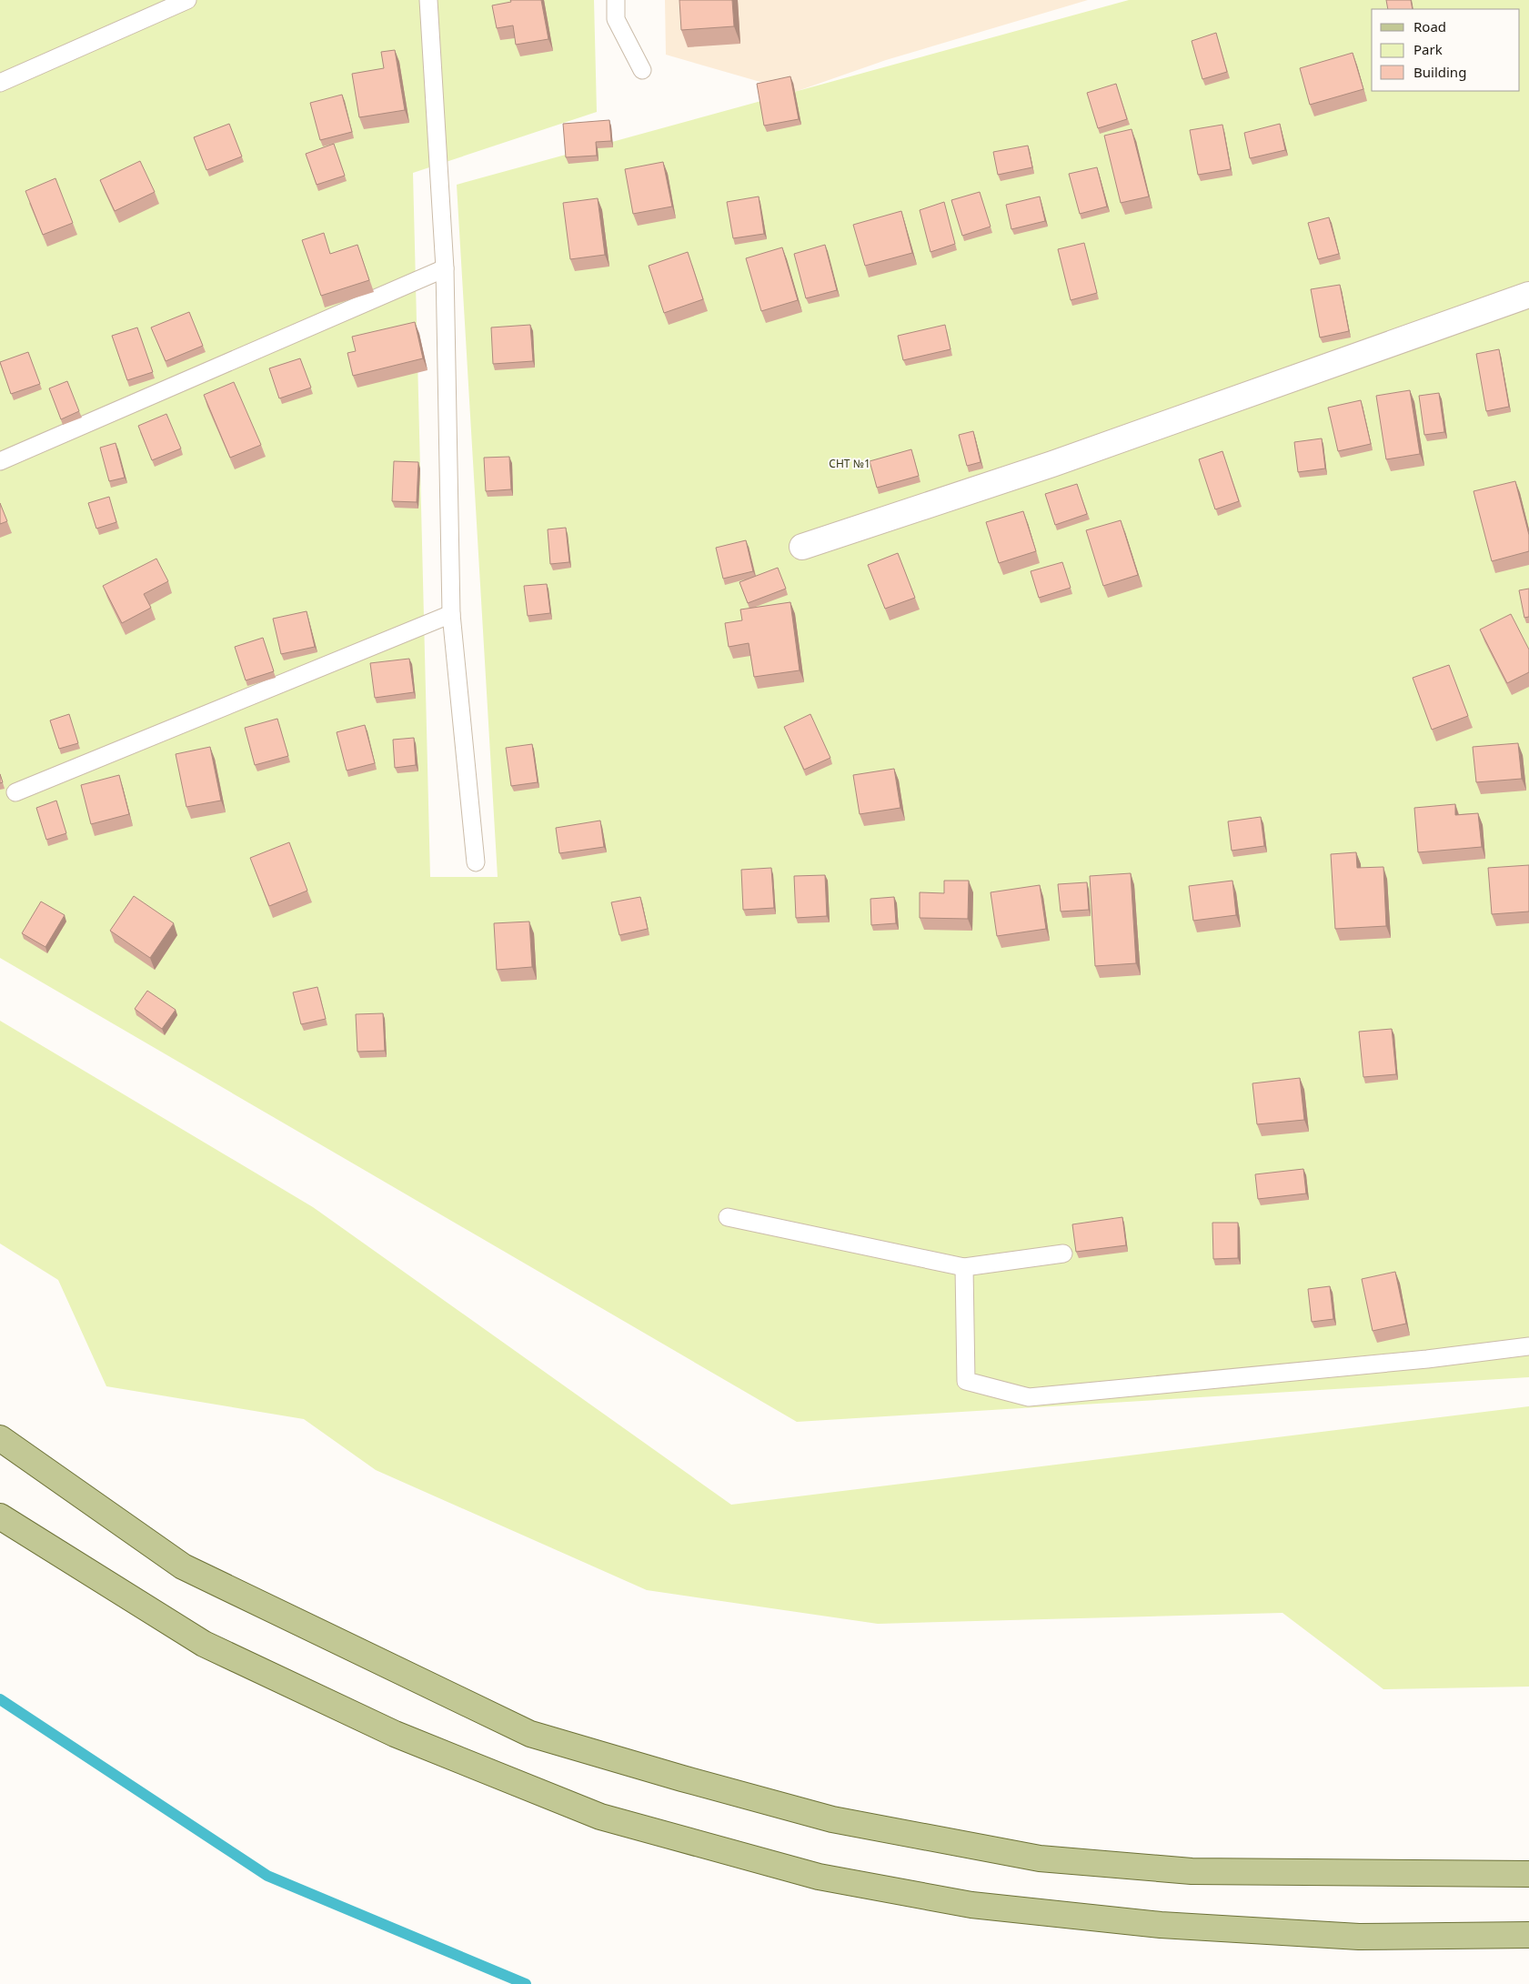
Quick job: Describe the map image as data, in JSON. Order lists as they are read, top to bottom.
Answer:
{
  "parks": ["СНТ №1"],
  "legend": ["Road", "Park", "Building"]
}
